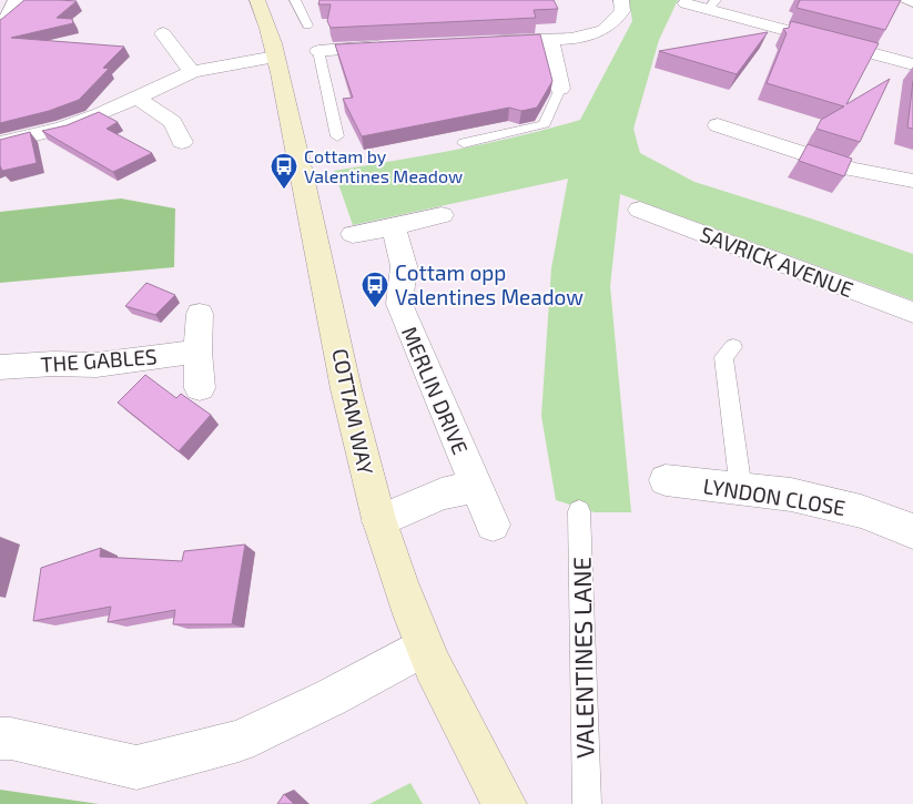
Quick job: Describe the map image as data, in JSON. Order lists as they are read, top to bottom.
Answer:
{
  "streets": {
    "main road": ["COTTAM WAY"],
    "street": [
      "SAVRICK AVENUE",
      "THE GABLES",
      "MERLIN DRIVE",
      "LYNDON CLOSE"
    ],
    "lane": ["VALENTINES LANE"]
  },
  "places": {
    "bus stop": ["Cottam by Valentines Meadow", "Cottam opp Valentines Meadow"]
  }
}
